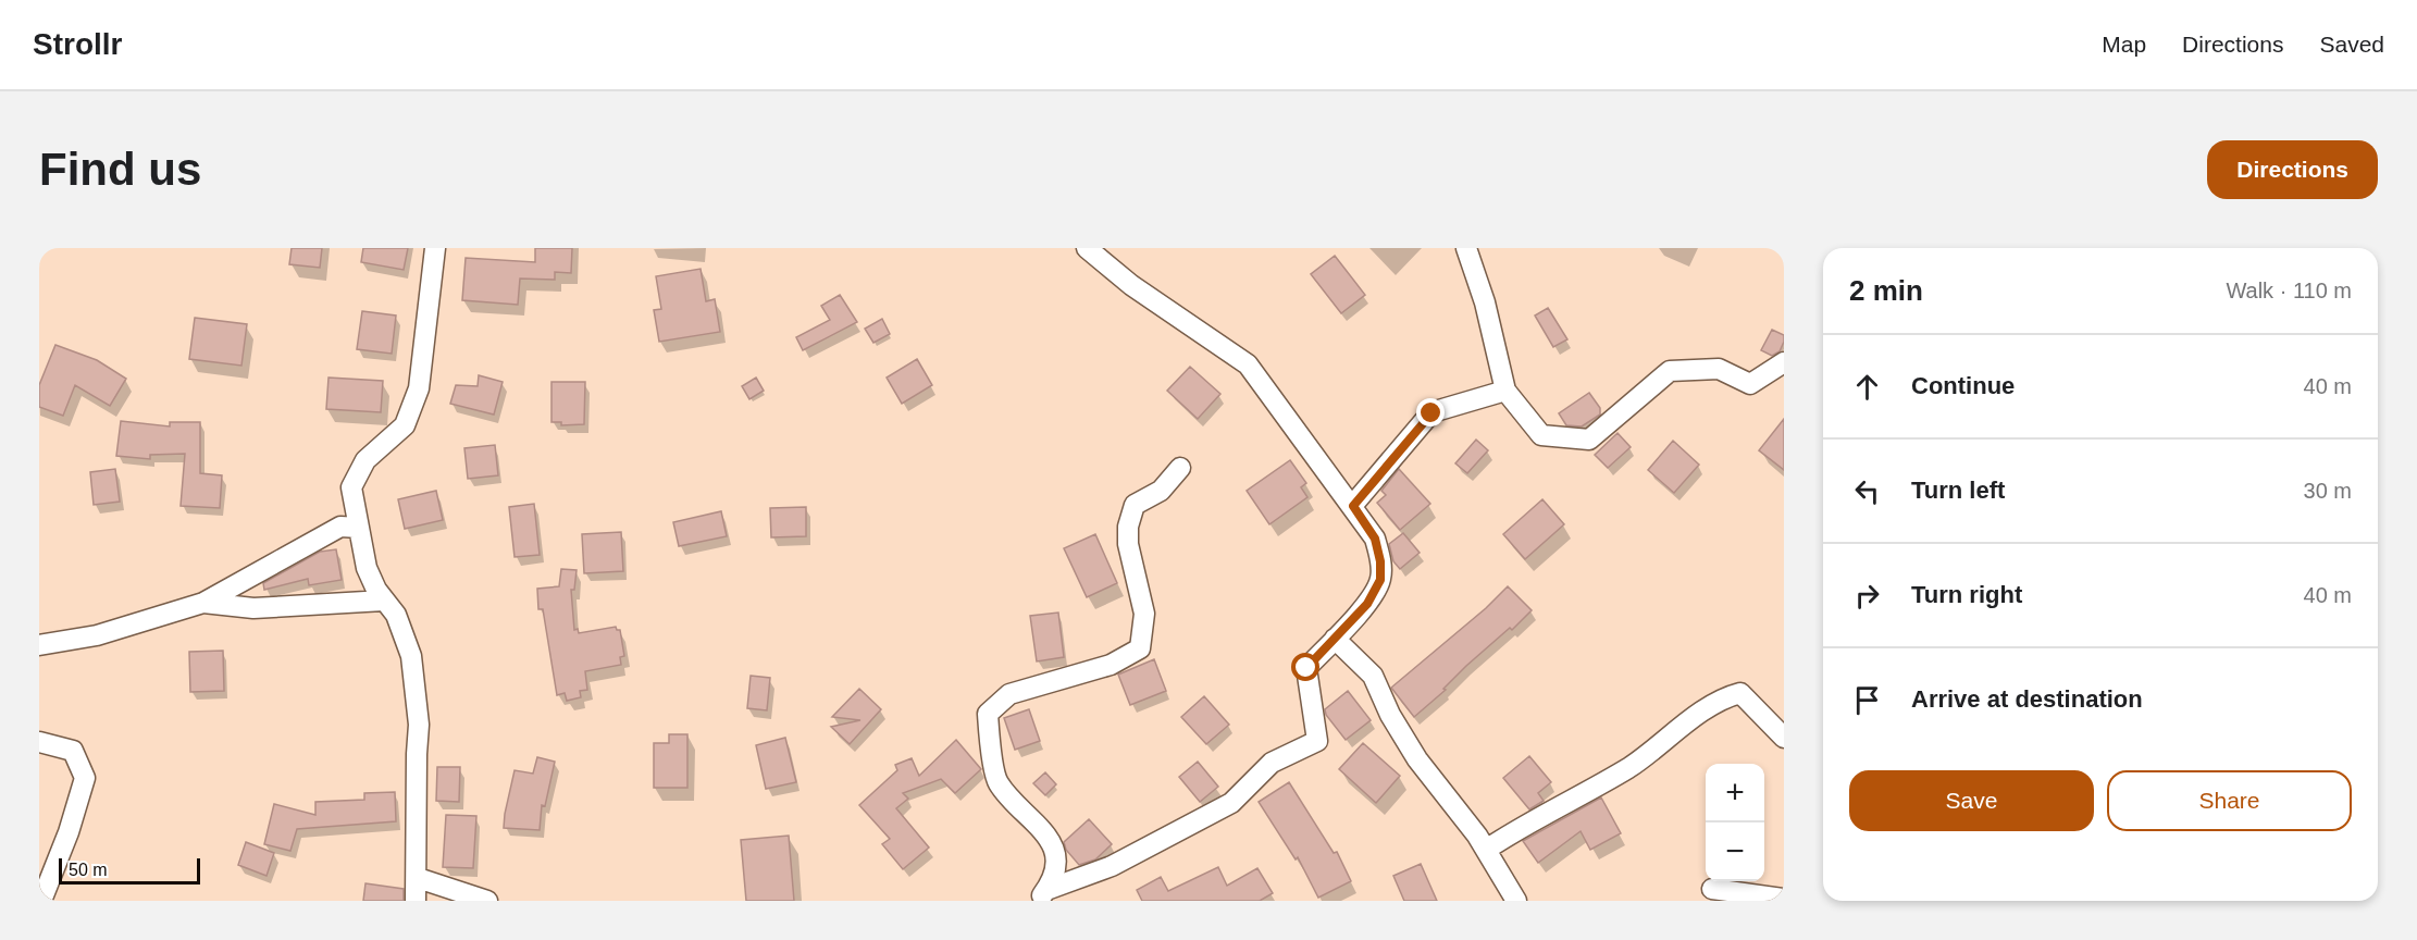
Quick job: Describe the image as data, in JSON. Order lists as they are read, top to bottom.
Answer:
{
  "scale_bar": "50 m",
  "page": {
    "header": "Strollr",
    "nav": ["Map", "Directions", "Saved"],
    "buttons": [
      "Directions",
      ["Save", "Share"]
    ],
    "title": "Find us",
    "heading": ["2 min", "Walk · 110 m"],
    "list": [
      ["Continue", "40 m"],
      ["Turn left", "30 m"],
      ["Turn right", "40 m"],
      "Arrive at destination"
    ],
    "map_buttons": ["+", "−"],
    "scale": "50 m"
  }
}
